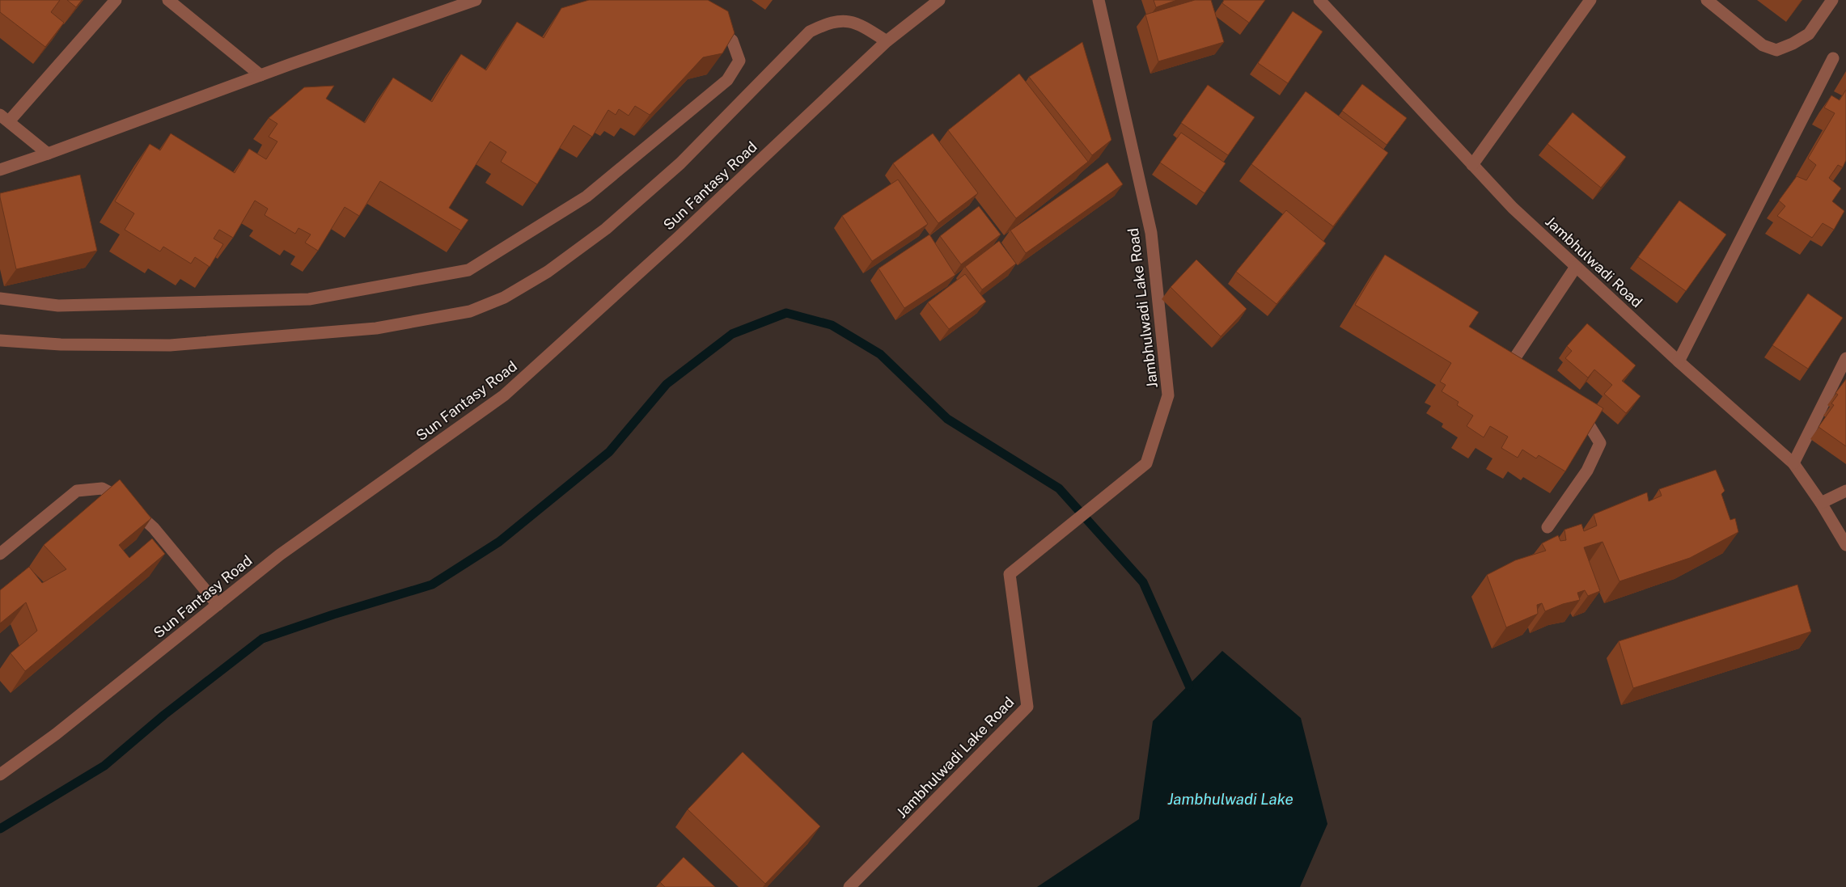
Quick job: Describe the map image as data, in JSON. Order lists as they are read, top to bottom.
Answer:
{
  "streets": {
    "street": ["Sun Fantasy Road", "Jambhulwadi Road", "Jambhulwadi Lake Road"]
  },
  "water": ["Jambhulwadi Lake"]
}
